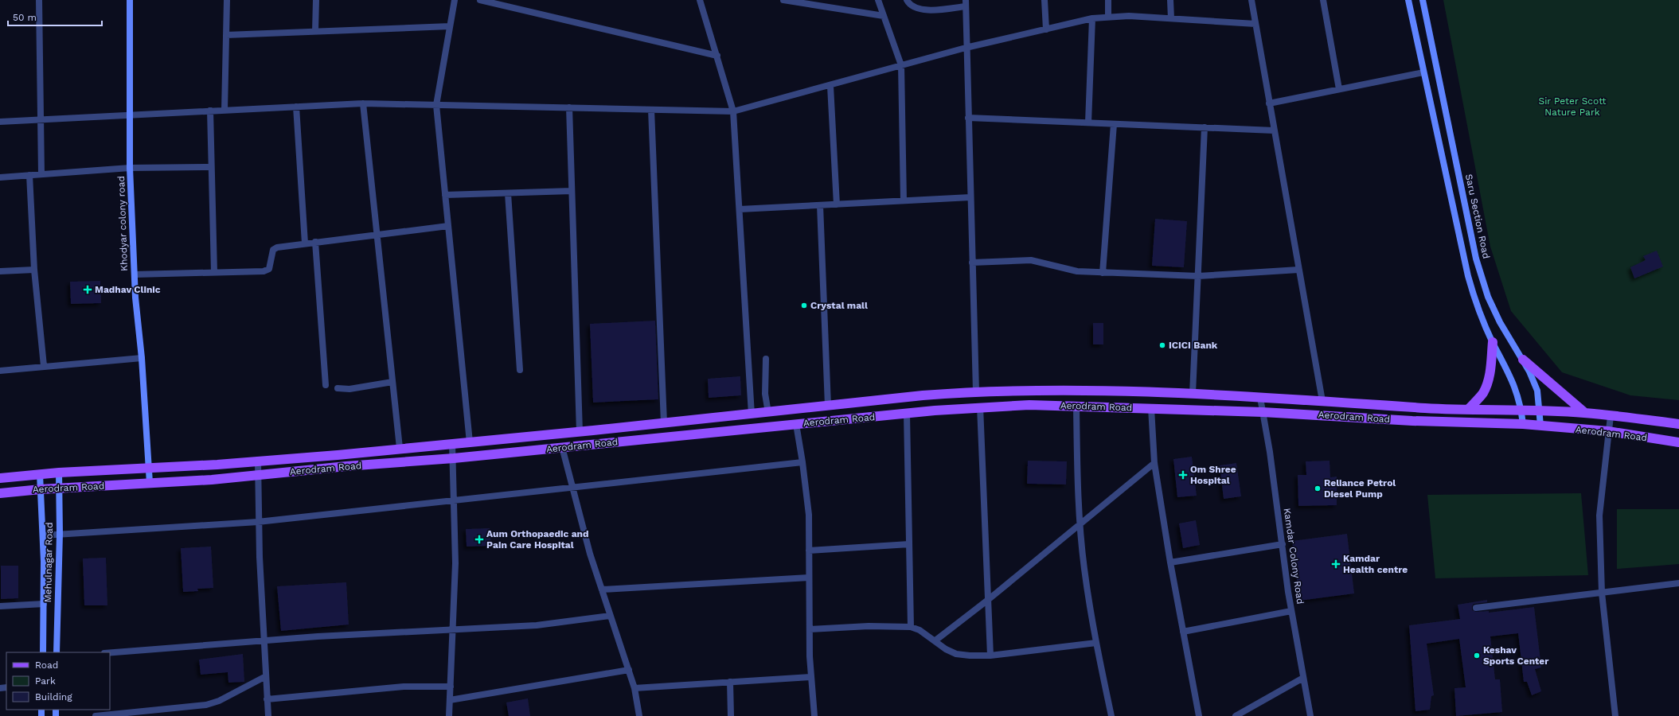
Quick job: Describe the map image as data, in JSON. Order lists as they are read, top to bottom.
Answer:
{
  "streets": {
    "main road": ["Aerodram Road"],
    "street": [
      "Saru Section Road",
      "Khodyar colony road",
      "Kamdar Colony Road",
      "Mehulnagar Road"
    ]
  },
  "crossings": [
    ["Saru Section Road", "Aerodram Road"],
    ["Khodyar colony road", "Aerodram Road"],
    ["Aerodram Road", "Kamdar Colony Road"],
    ["Aerodram Road", "Mehulnagar Road"]
  ],
  "parks": ["Sir Peter Scott Nature Park"],
  "places": {
    "health": [
      "Madhav Clinic",
      "Om Shree Hospital",
      "Aum Orthopaedic and Pain Care Hospital",
      "Kamdar Health centre"
    ],
    "other": [
      "Crystal mall",
      "ICICI Bank",
      "Reliance Petrol Diesel Pump",
      "Keshav Sports Center"
    ]
  },
  "legend": ["Road", "Park", "Building"],
  "scale_bar": "50 m"
}
